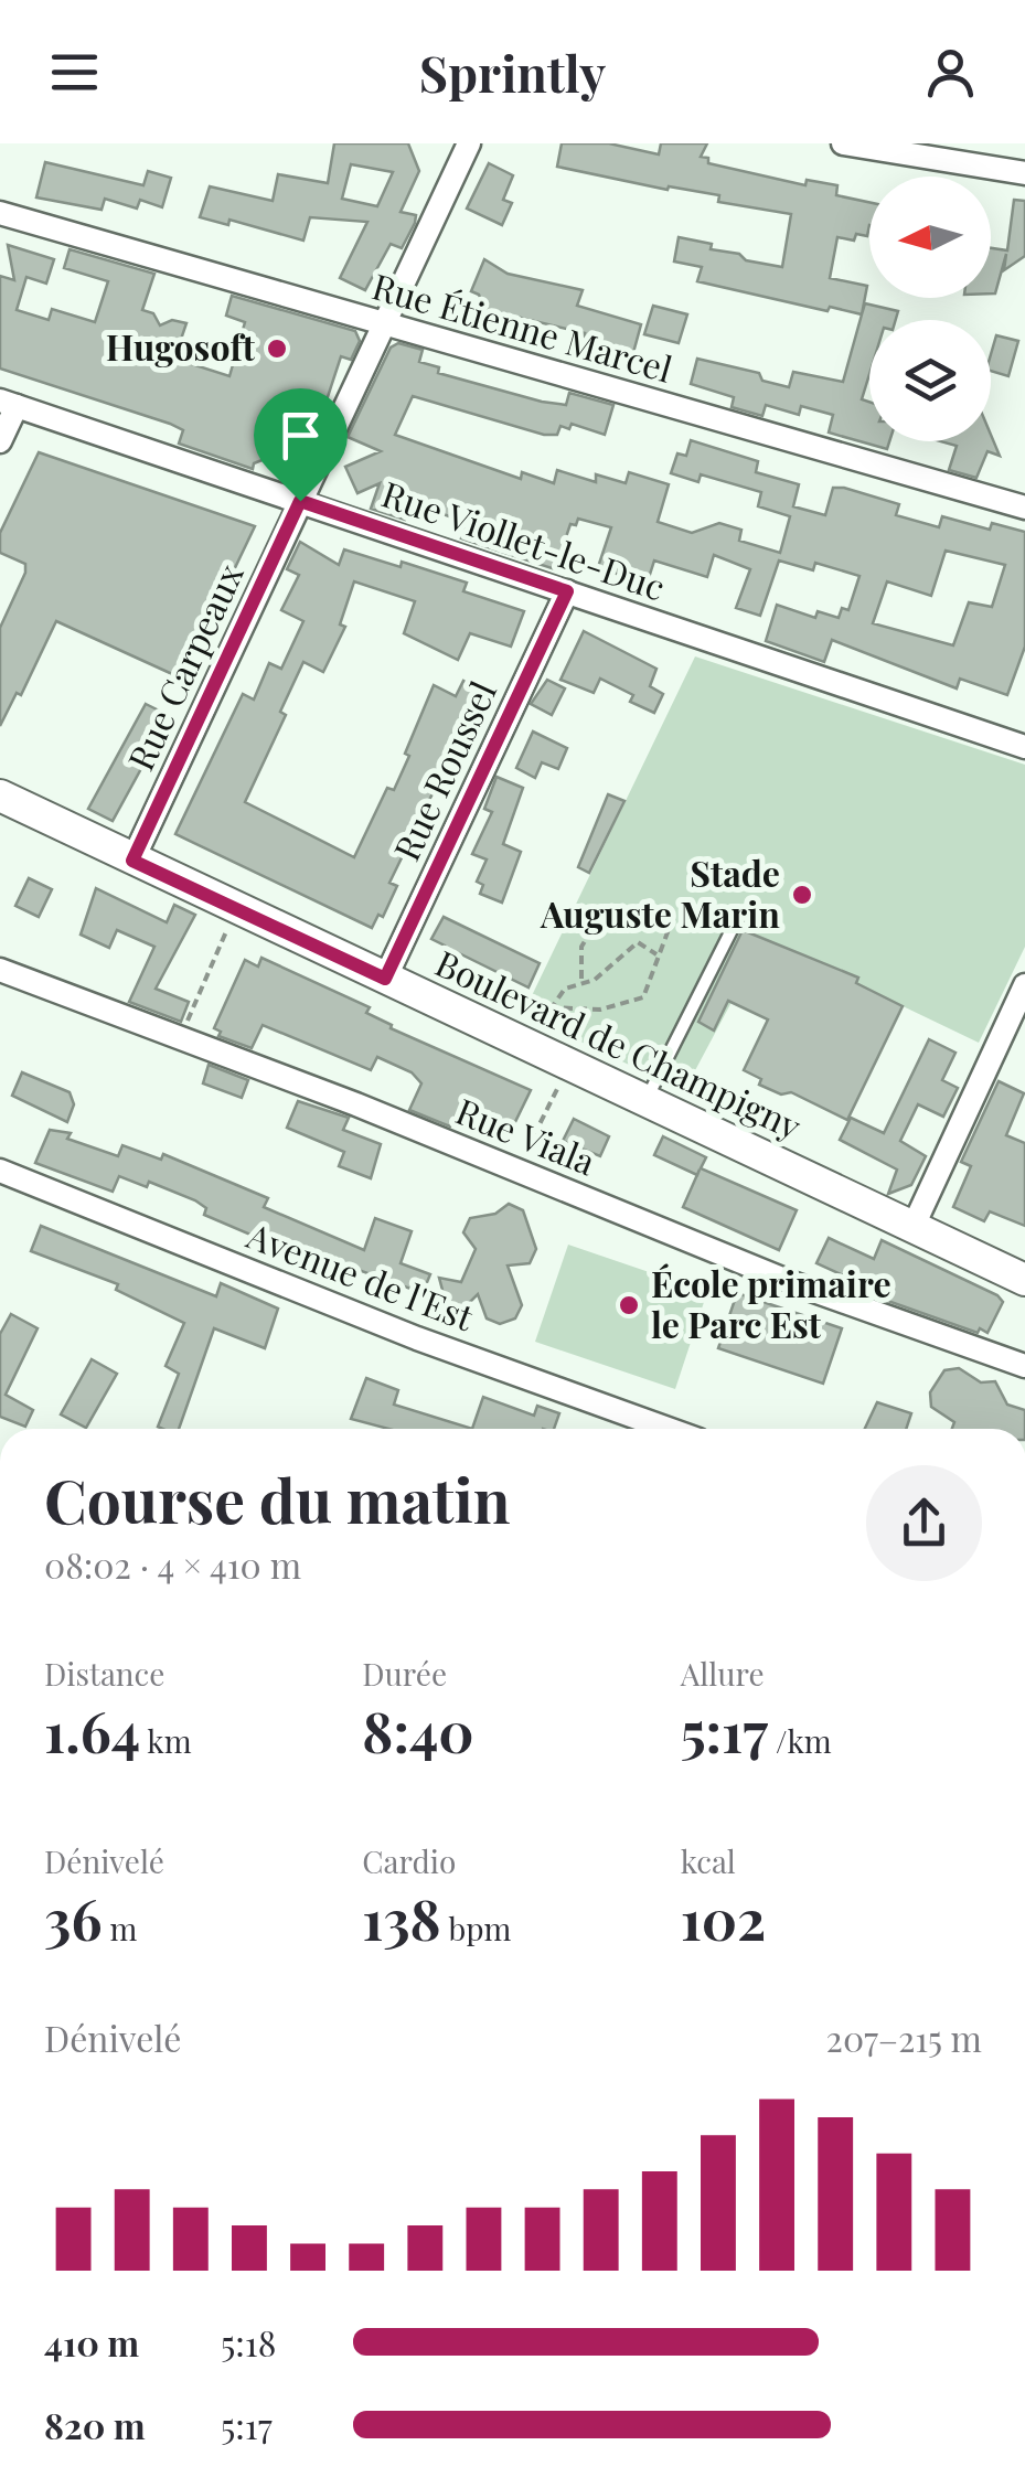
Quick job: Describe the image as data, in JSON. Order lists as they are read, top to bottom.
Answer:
{
  "streets": {
    "main road": ["Boulevard de Champigny"],
    "street": [
      "Rue Étienne Marcel",
      "Rue Viollet-le-Duc",
      "Rue Carpeaux",
      "Rue Roussel",
      "Rue Viala",
      "Avenue de l'Est"
    ]
  },
  "crossings": [
    ["Rue Étienne Marcel", "Rue Carpeaux"],
    ["Rue Viollet-le-Duc", "Rue Carpeaux"],
    ["Rue Viollet-le-Duc", "Rue Roussel"],
    ["Rue Carpeaux", "Boulevard de Champigny"],
    ["Rue Roussel", "Boulevard de Champigny"]
  ],
  "places": ["Hugosoft", "Stade Auguste Marin", "École primaire le Parc Est"],
  "north": "left",
  "page": {
    "header": "Sprintly",
    "heading": ["Course du matin", "08:02 · 4 × 410 m"],
    "stats": [
      ["Distance", "1.64 km"],
      ["Durée", "8:40"],
      ["Allure", "5:17 /km"],
      ["Dénivelé", "36 m"],
      ["Cardio", "138 bpm"],
      ["kcal", "102"]
    ],
    "chart": ["Dénivelé", "207–215 m"],
    "list": [
      {
        "name": "410 m",
        "note": "5:18"
      },
      {
        "name": "820 m",
        "note": "5:17"
      }
    ]
  }
}
